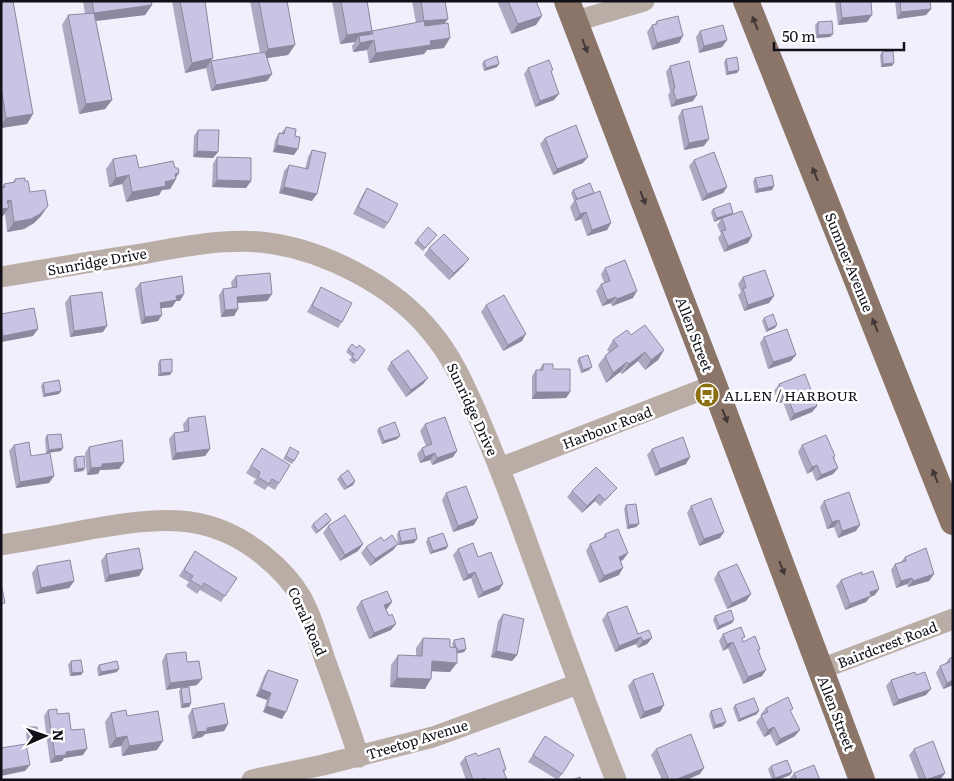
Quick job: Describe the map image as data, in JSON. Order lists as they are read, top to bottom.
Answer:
{
  "streets": {
    "main road": ["Sumner Avenue", "Allen Street"],
    "street": [
      "Sunridge Drive",
      "Harbour Road",
      "Coral Road",
      "Bairdcrest Road",
      "Treetop Avenue"
    ]
  },
  "crossings": [
    ["Sunridge Drive", "Harbour Road"],
    ["Sunridge Drive", "Treetop Avenue"],
    ["Allen Street", "Harbour Road"],
    ["Allen Street", "Bairdcrest Road"],
    ["Coral Road", "Treetop Avenue"]
  ],
  "one_way": ["Sumner Avenue", "Allen Street"],
  "places": {
    "bus stop": ["ALLEN / HARBOUR"]
  },
  "scale_bar": "50 m",
  "north": "right"
}
